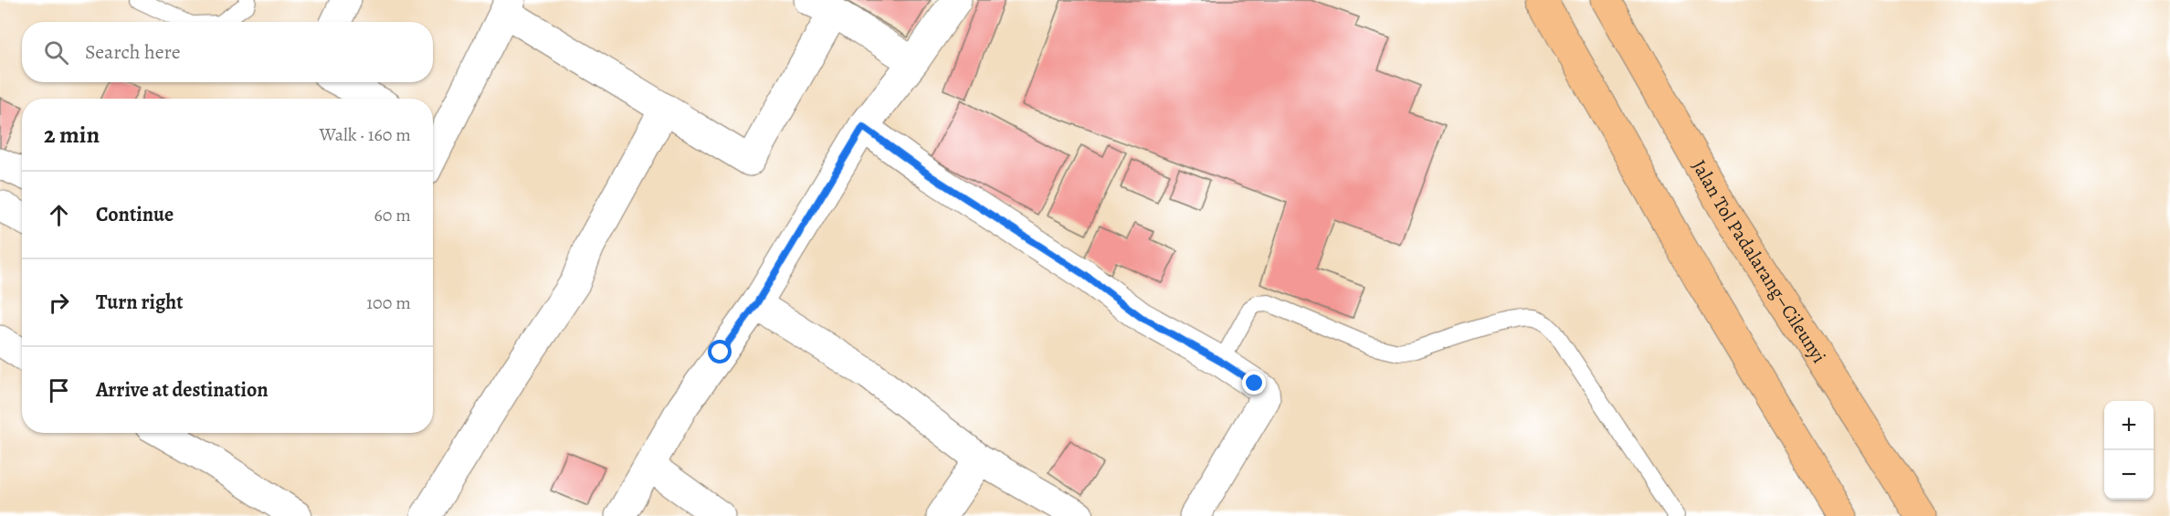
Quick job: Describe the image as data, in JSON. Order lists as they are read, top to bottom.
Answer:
{
  "streets": {
    "highway": ["Jalan Tol Padalarang–Cileunyi"]
  },
  "page": {
    "search": "Search here",
    "heading": ["2 min", "Walk · 160 m"],
    "list": [
      ["Continue", "60 m"],
      ["Turn right", "100 m"],
      "Arrive at destination"
    ],
    "map_buttons": ["+", "−"]
  }
}
